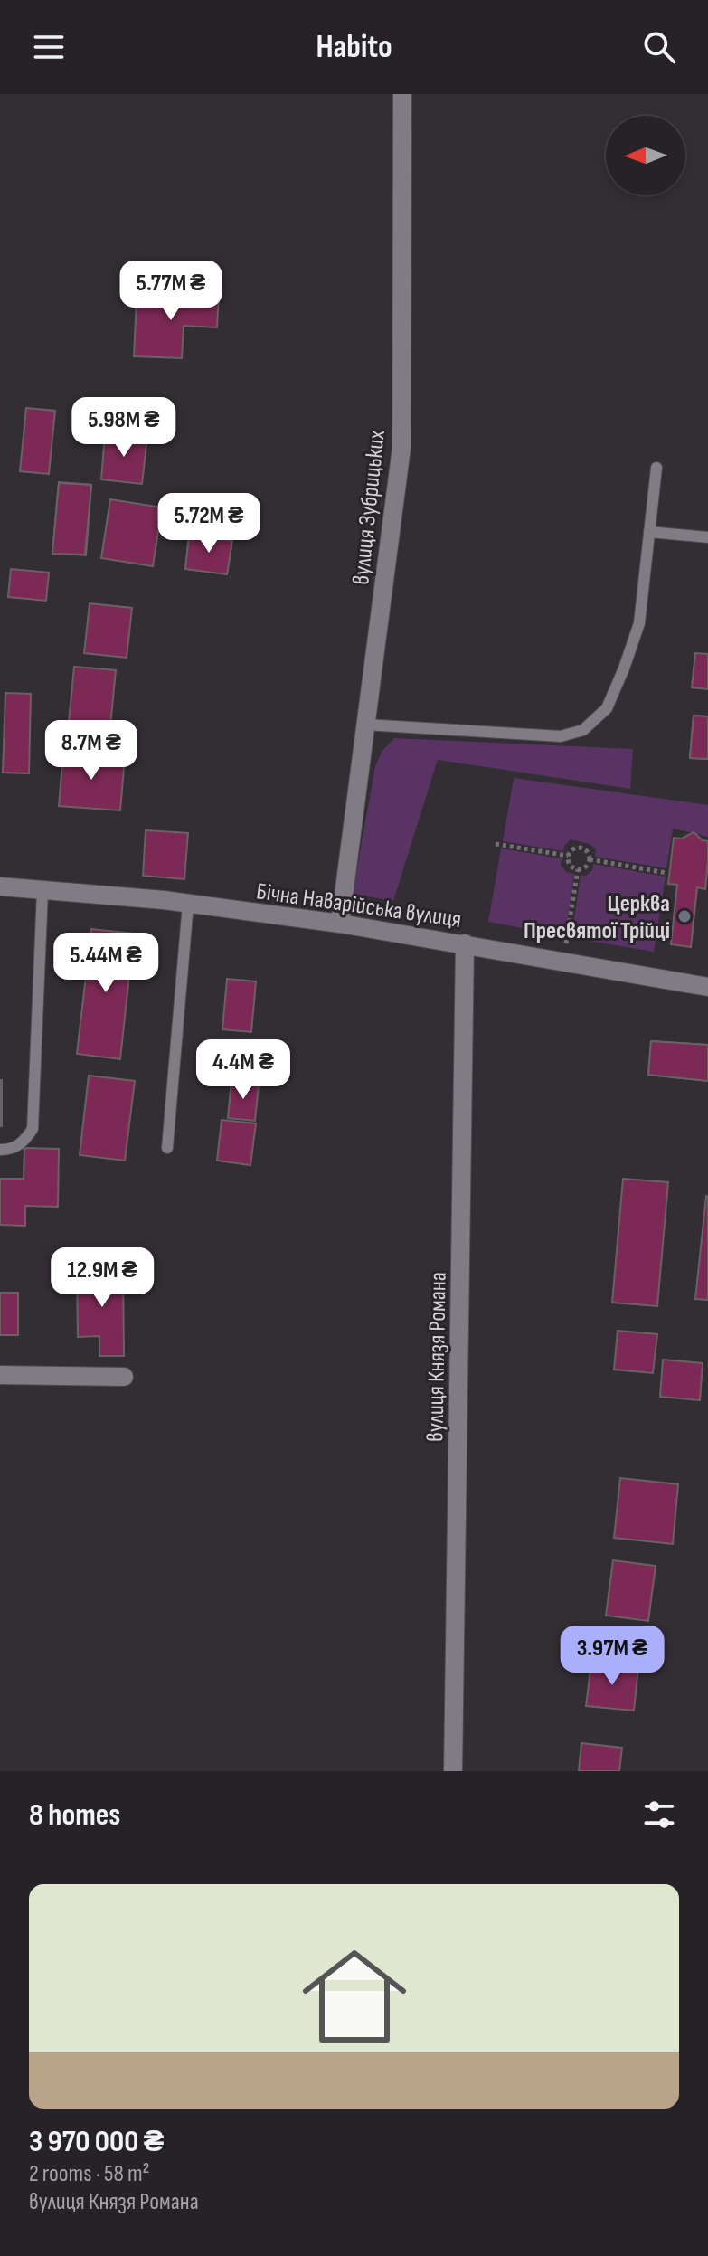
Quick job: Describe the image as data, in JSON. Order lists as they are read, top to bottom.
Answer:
{
  "streets": {
    "street": ["вулиця Зубрицьких", "Бічна Наварійська вулиця", "вулиця Князя Романа"]
  },
  "crossings": [
    ["вулиця Зубрицьких", "Бічна Наварійська вулиця"],
    ["Бічна Наварійська вулиця", "вулиця Князя Романа"]
  ],
  "places": ["Церква Пресвятої Трійці"],
  "north": "left",
  "page": {
    "header": "Habito",
    "price": [
      "5.77M ₴",
      "5.98M ₴",
      "5.72M ₴",
      "8.7M ₴",
      "5.44M ₴",
      "4.4M ₴",
      "12.9M ₴",
      "3.97M ₴"
    ],
    "heading": "8 homes",
    "list": [
      {
        "name": "3 970 000 ₴",
        "note": "2 rooms · 58 m² · вулиця Князя Романа"
      }
    ]
  }
}
